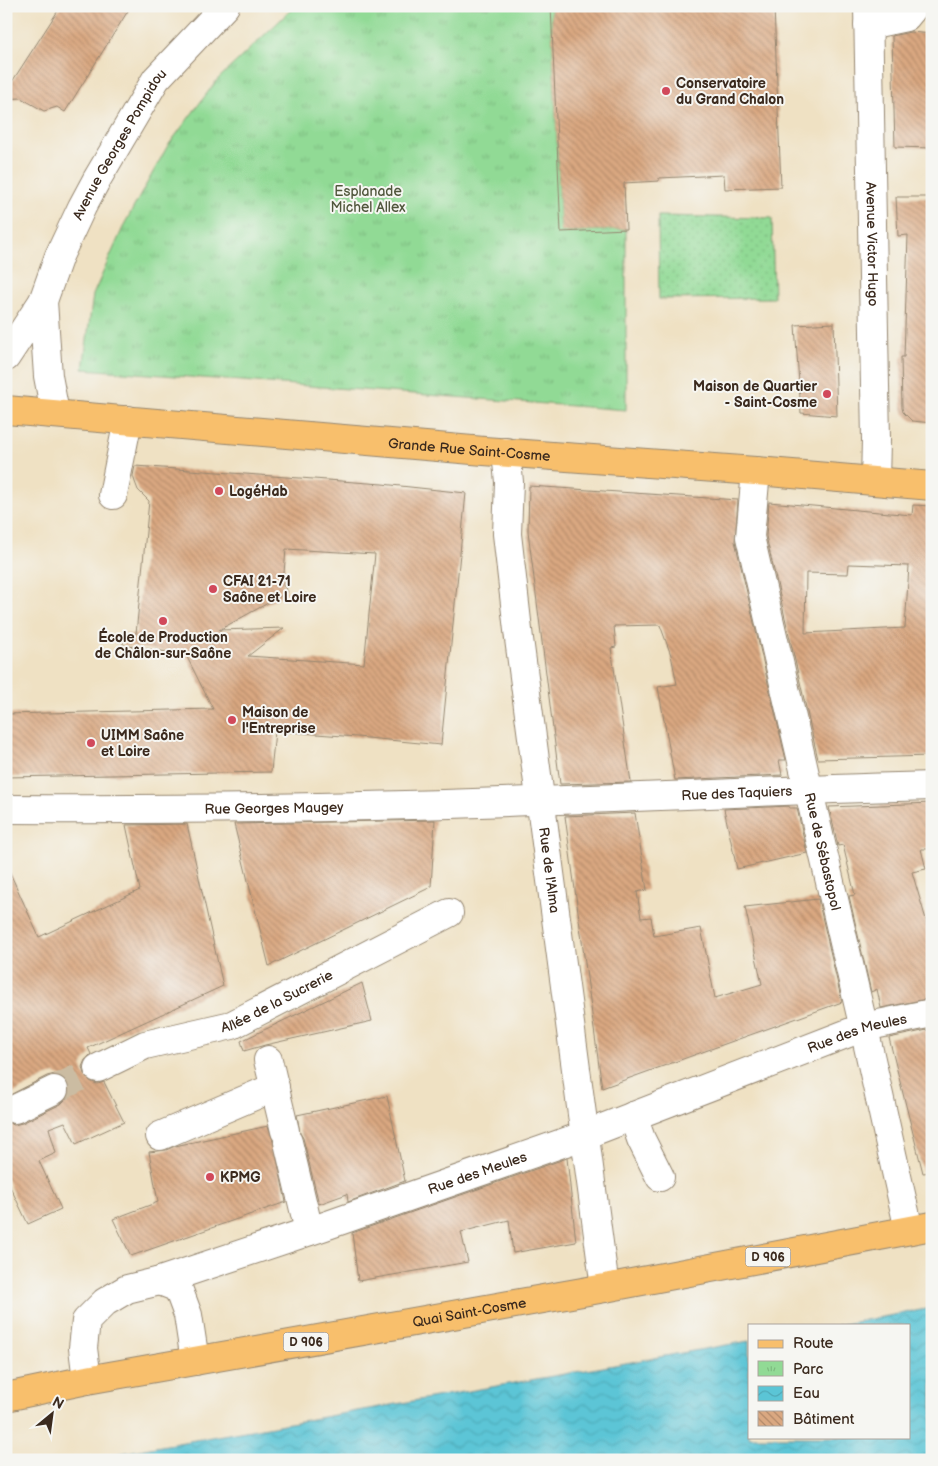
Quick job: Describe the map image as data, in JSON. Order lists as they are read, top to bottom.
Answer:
{
  "streets": {
    "main road": ["Grande Rue Saint-Cosme", "D 906", "Quai Saint-Cosme"],
    "street": [
      "Avenue Georges Pompidou",
      "Avenue Victor Hugo",
      "Rue des Taquiers",
      "Rue Georges Maugey",
      "Rue de Sébastopol",
      "Rue de l'Alma",
      "Allée de la Sucrerie",
      "Rue des Meules"
    ]
  },
  "crossings": [
    ["Avenue Georges Pompidou", "Grande Rue Saint-Cosme"],
    ["Avenue Victor Hugo", "Grande Rue Saint-Cosme"],
    ["Grande Rue Saint-Cosme", "Rue de Sébastopol"],
    ["Grande Rue Saint-Cosme", "Rue de l'Alma"],
    ["Rue des Taquiers", "Rue Georges Maugey"],
    ["Rue des Taquiers", "Rue de Sébastopol"],
    ["Rue des Taquiers", "Rue de l'Alma"],
    ["Rue Georges Maugey", "Rue de l'Alma"],
    ["Rue de Sébastopol", "Rue des Meules"],
    ["Rue de Sébastopol", "Quai Saint-Cosme"],
    ["Rue de l'Alma", "Rue des Meules"],
    ["Rue de l'Alma", "Quai Saint-Cosme"],
    ["Rue des Meules", "Quai Saint-Cosme"]
  ],
  "parks": ["Esplanade Michel Allex"],
  "places": [
    "Conservatoire du Grand Chalon",
    "Maison de Quartier - Saint-Cosme",
    "LogéHab",
    "CFAI 21-71 Saône et Loire",
    "École de Production de Châlon-sur-Saône",
    "Maison de l'Entreprise",
    "UIMM Saône et Loire",
    "KPMG"
  ],
  "legend": [
    "Route",
    "Parc",
    "Eau",
    "Bâtiment"
  ],
  "north": "top right"
}
